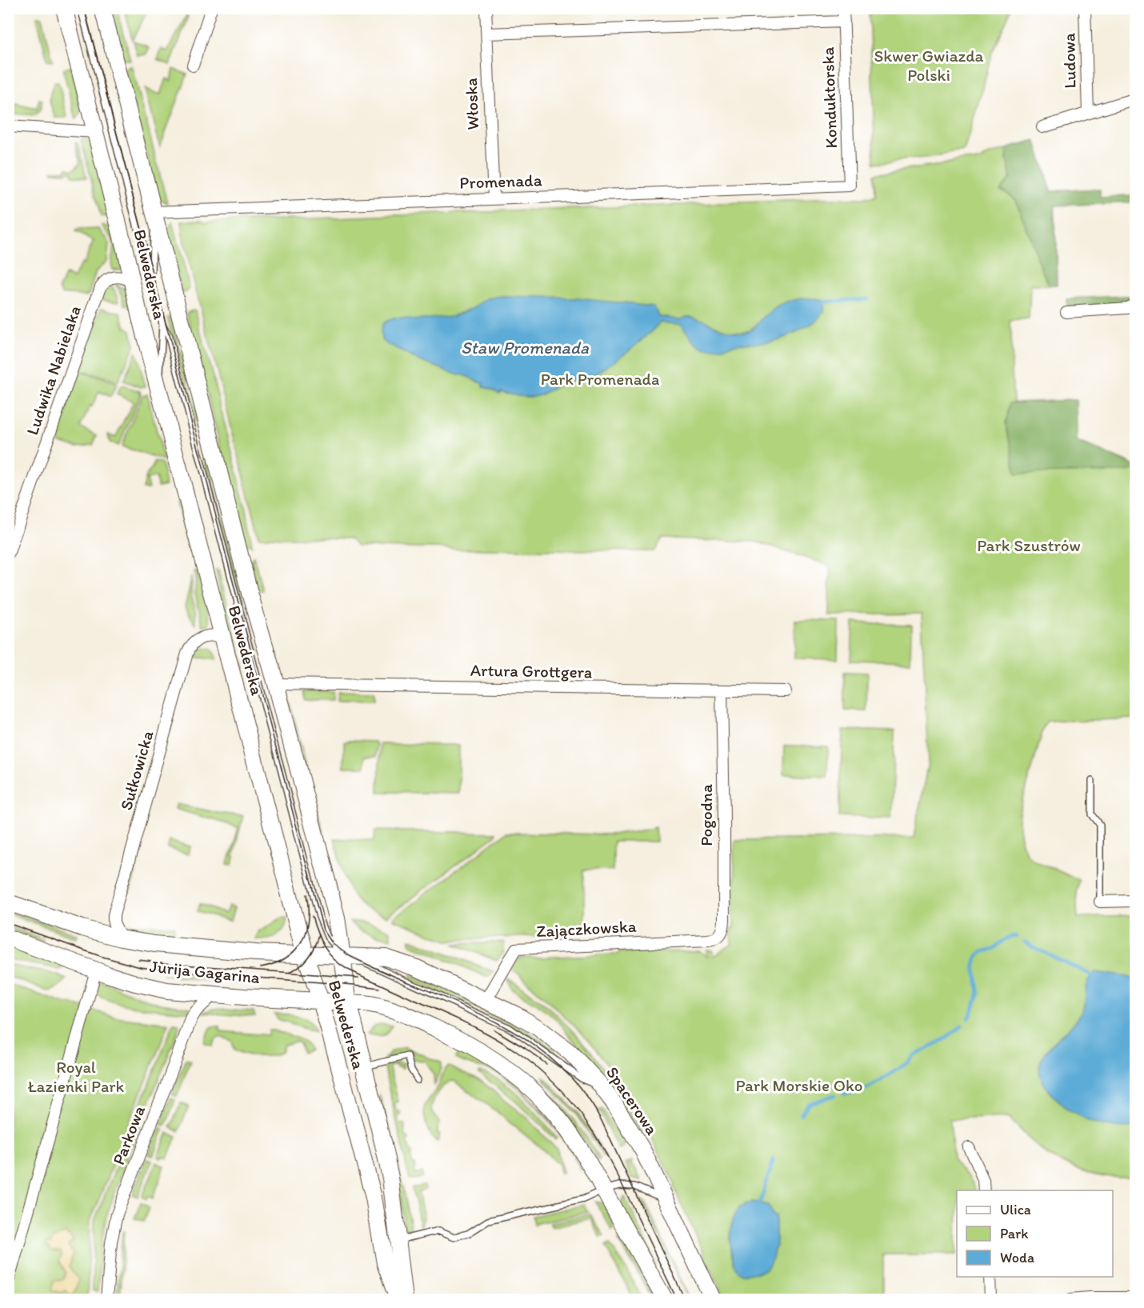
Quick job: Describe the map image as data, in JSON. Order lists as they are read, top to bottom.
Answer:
{
  "streets": {
    "main road": ["Belwederska", "Jurija Gagarina", "Spacerowa"],
    "street": [
      "Ludowa",
      "Konduktorska",
      "Włoska",
      "Promenada",
      "Ludwika Nabielaka",
      "Artura Grottgera",
      "Sułkowicka",
      "Pogodna",
      "Zajączkowska",
      "Parkowa"
    ]
  },
  "crossings": [
    ["Konduktorska", "Promenada"],
    ["Włoska", "Promenada"],
    ["Promenada", "Belwederska"],
    ["Belwederska", "Ludwika Nabielaka"],
    ["Belwederska", "Artura Grottgera"],
    ["Belwederska", "Sułkowicka"],
    ["Belwederska", "Jurija Gagarina"],
    ["Belwederska", "Spacerowa"],
    ["Artura Grottgera", "Pogodna"],
    ["Sułkowicka", "Jurija Gagarina"],
    ["Pogodna", "Zajączkowska"],
    ["Zajączkowska", "Spacerowa"],
    ["Jurija Gagarina", "Spacerowa"],
    ["Jurija Gagarina", "Parkowa"]
  ],
  "water": ["Staw Promenada"],
  "parks": [
    "Skwer Gwiazda Polski",
    "Park Promenada",
    "Park Szustrów",
    "Royal Łazienki Park",
    "Park Morskie Oko"
  ],
  "legend": ["Ulica", "Park", "Woda"]
}
